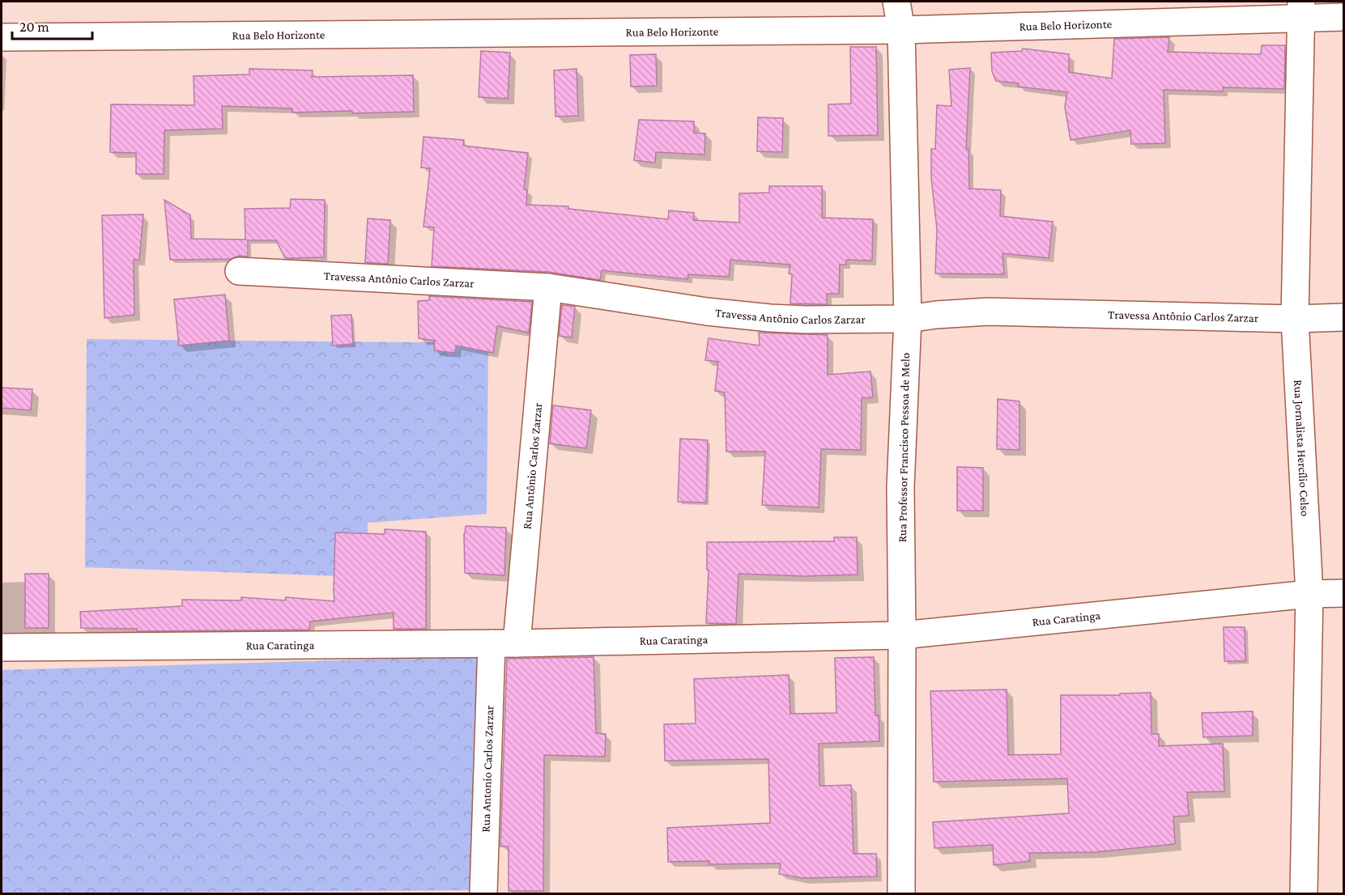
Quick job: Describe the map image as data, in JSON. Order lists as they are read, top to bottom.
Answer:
{
  "streets": {
    "street": [
      "Rua Belo Horizonte",
      "Travessa Antônio Carlos Zarzar",
      "Rua Professor Francisco Pessoa de Melo",
      "Rua Jornalista Hercílio Celso",
      "Rua Antônio Carlos Zarzar",
      "Rua Caratinga",
      "Rua Antonio Carlos Zarzar"
    ]
  },
  "crossings": [
    ["Rua Belo Horizonte", "Rua Professor Francisco Pessoa de Melo"],
    ["Rua Belo Horizonte", "Rua Jornalista Hercílio Celso"],
    ["Travessa Antônio Carlos Zarzar", "Rua Professor Francisco Pessoa de Melo"],
    ["Travessa Antônio Carlos Zarzar", "Rua Jornalista Hercílio Celso"],
    ["Travessa Antônio Carlos Zarzar", "Rua Antônio Carlos Zarzar"],
    ["Rua Professor Francisco Pessoa de Melo", "Rua Caratinga"],
    ["Rua Jornalista Hercílio Celso", "Rua Caratinga"],
    ["Rua Antônio Carlos Zarzar", "Rua Caratinga"],
    ["Rua Antônio Carlos Zarzar", "Rua Antonio Carlos Zarzar"],
    ["Rua Caratinga", "Rua Antonio Carlos Zarzar"]
  ],
  "scale_bar": "20 m"
}
